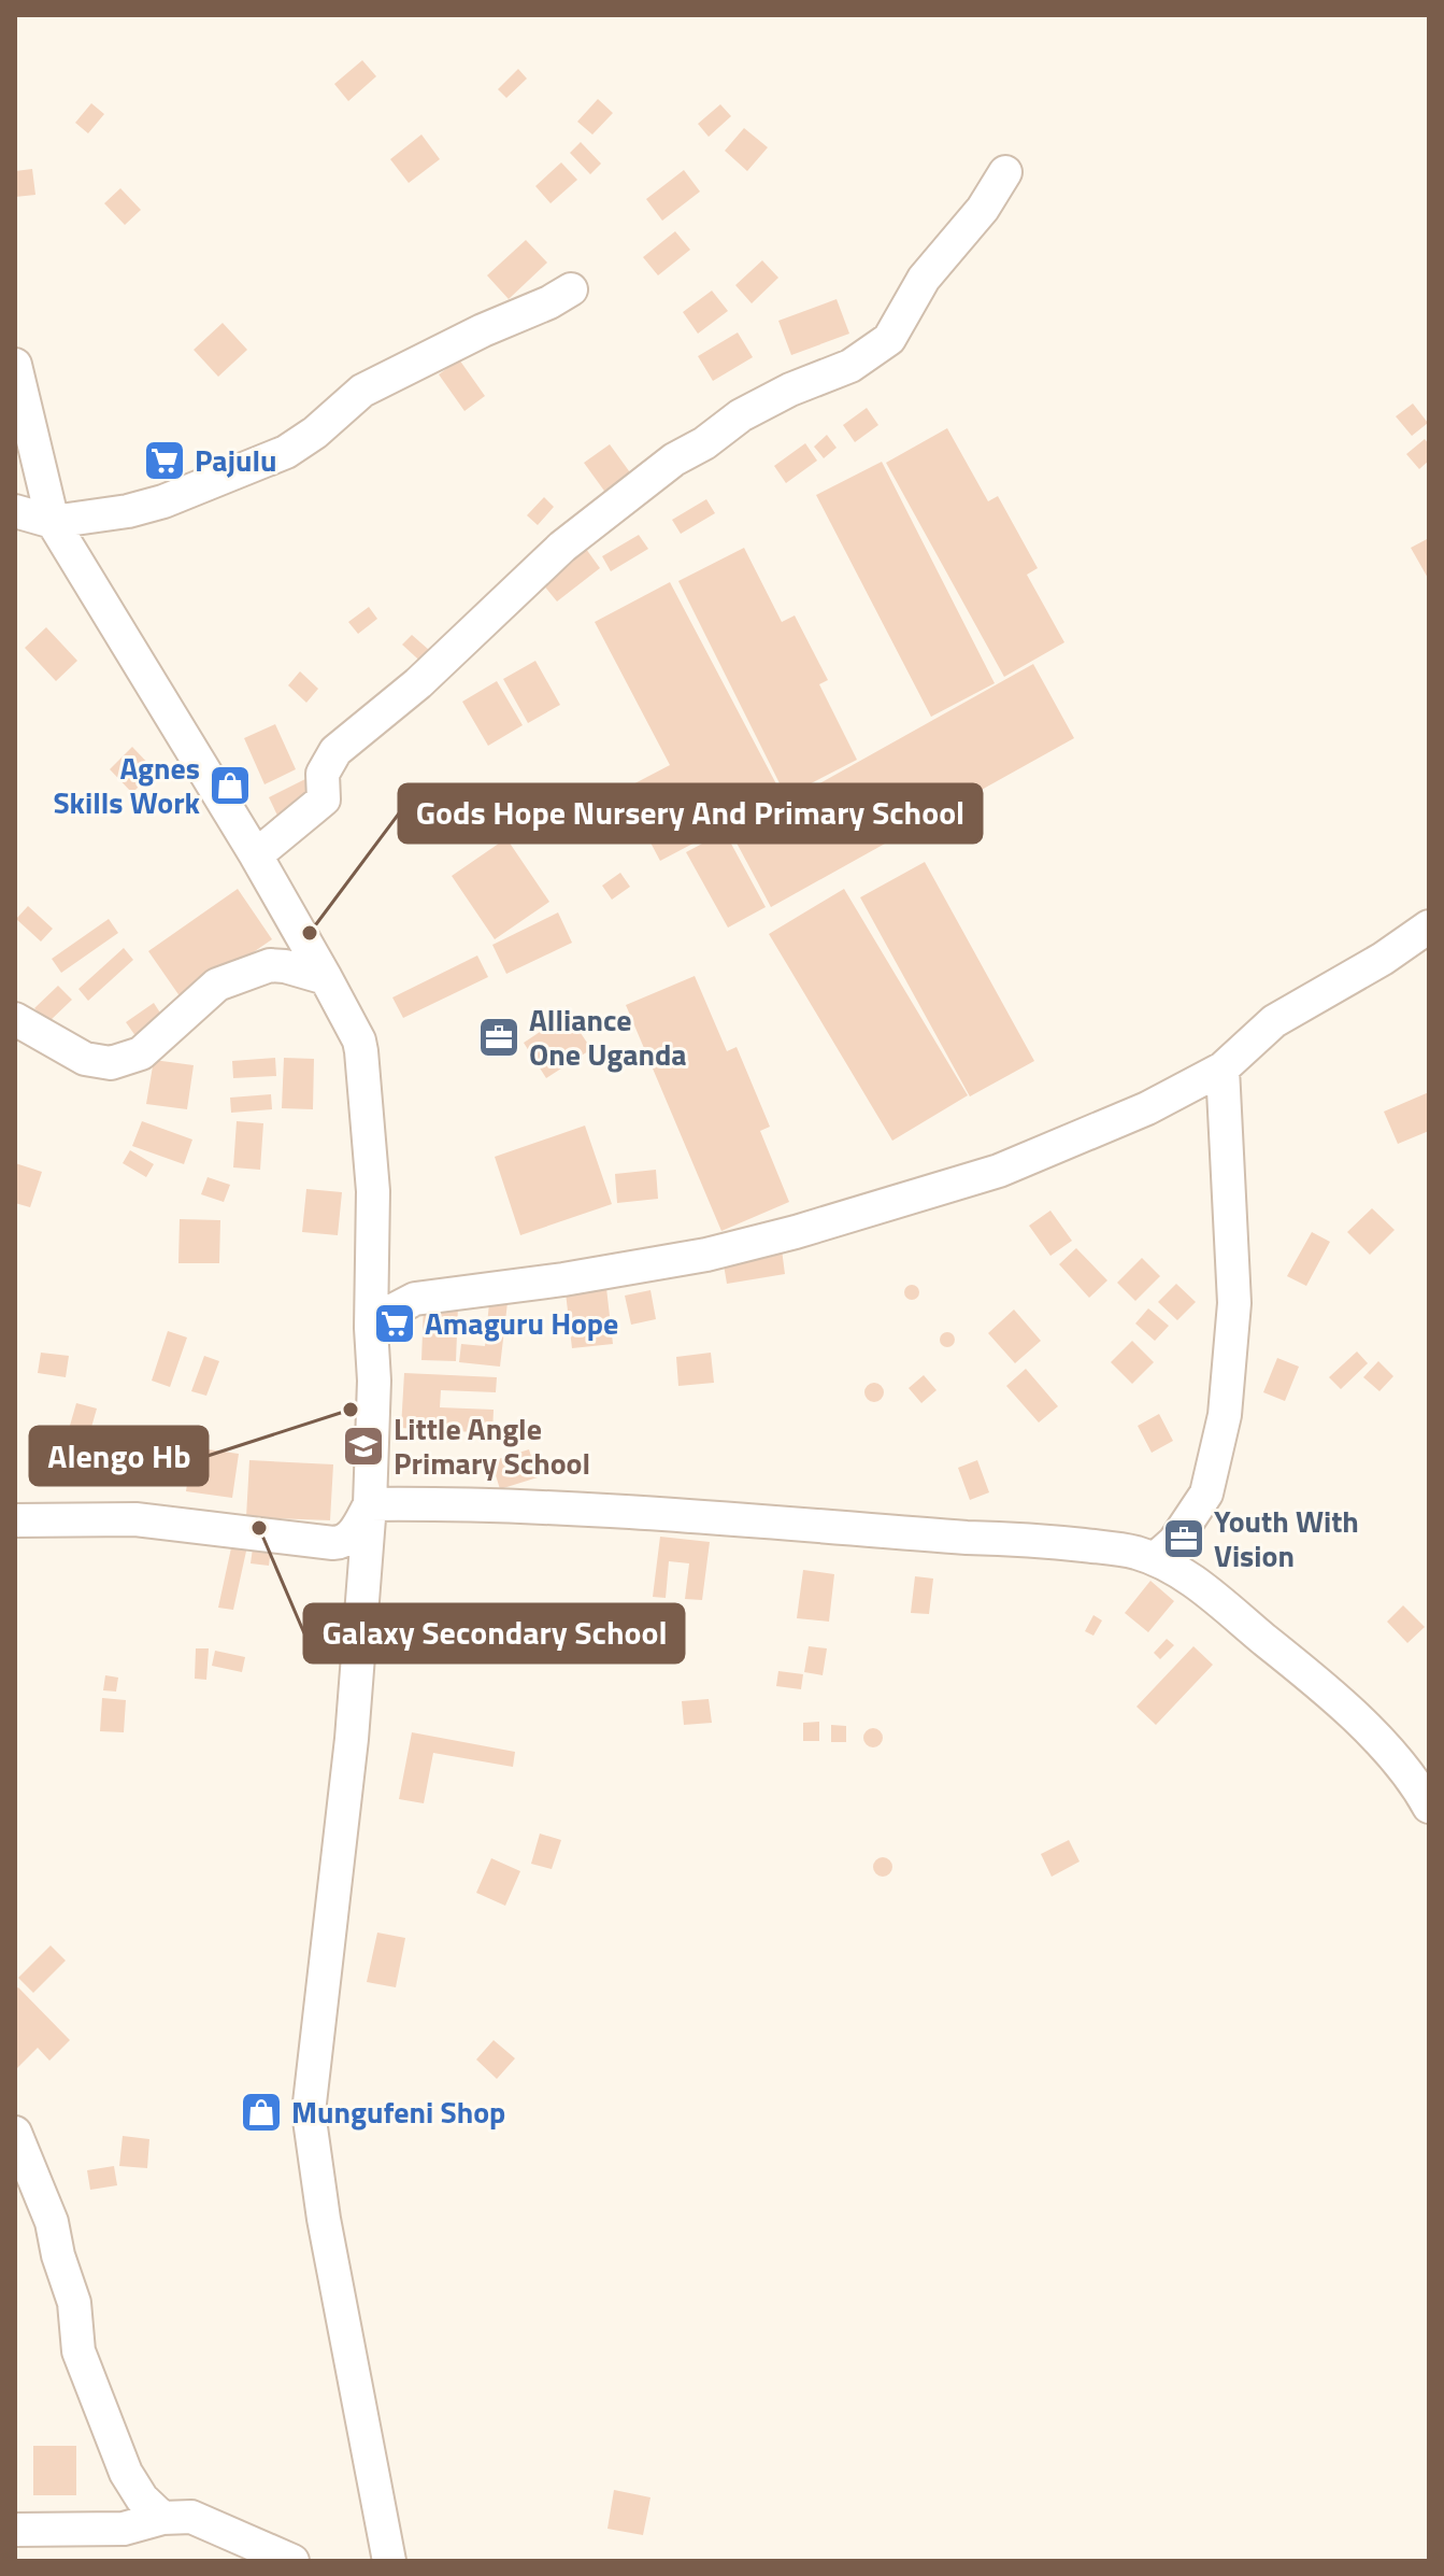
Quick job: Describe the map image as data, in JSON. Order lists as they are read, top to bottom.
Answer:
{
  "places": {
    "supermarket": ["Pajulu", "Amaguru Hope"],
    "shop": ["Agnes Skills Work", "Mungufeni Shop"],
    "other": ["Gods Hope Nursery And Primary School", "Alengo Hb", "Galaxy Secondary School"],
    "office": ["Alliance One Uganda", "Youth With Vision"],
    "school or university": ["Little Angle Primary School"]
  }
}
